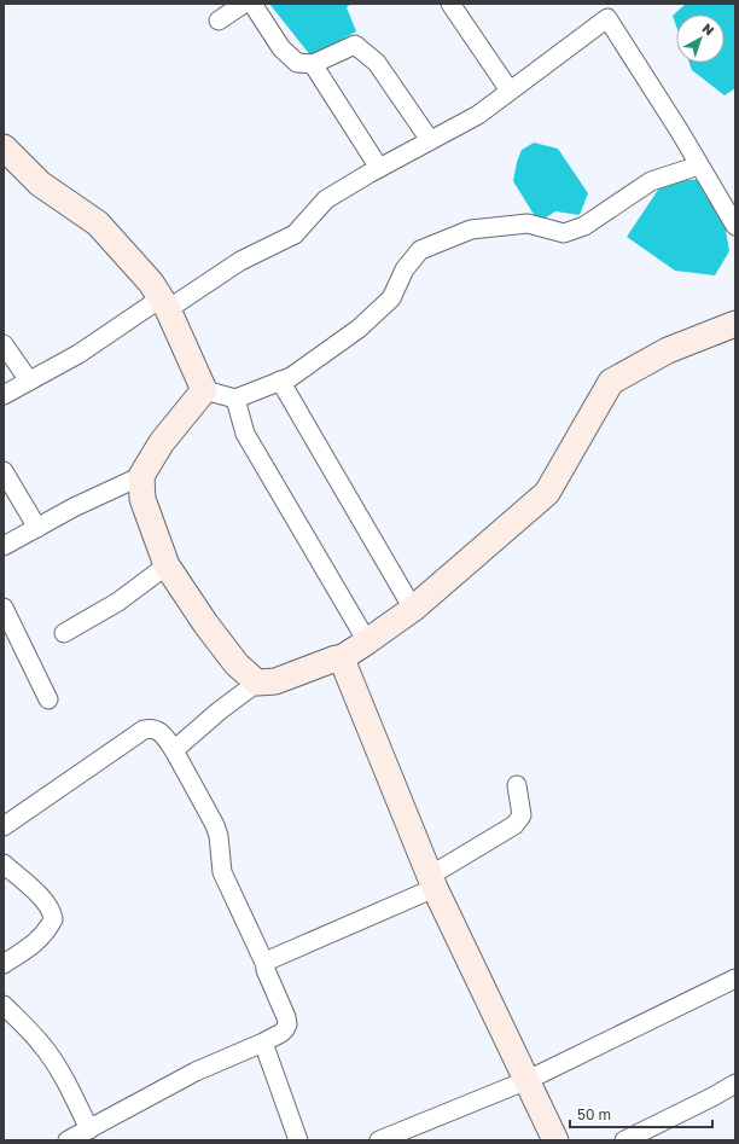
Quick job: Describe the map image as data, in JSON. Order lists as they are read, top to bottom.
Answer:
{
  "scale_bar": "50 m",
  "north": "top right"
}
